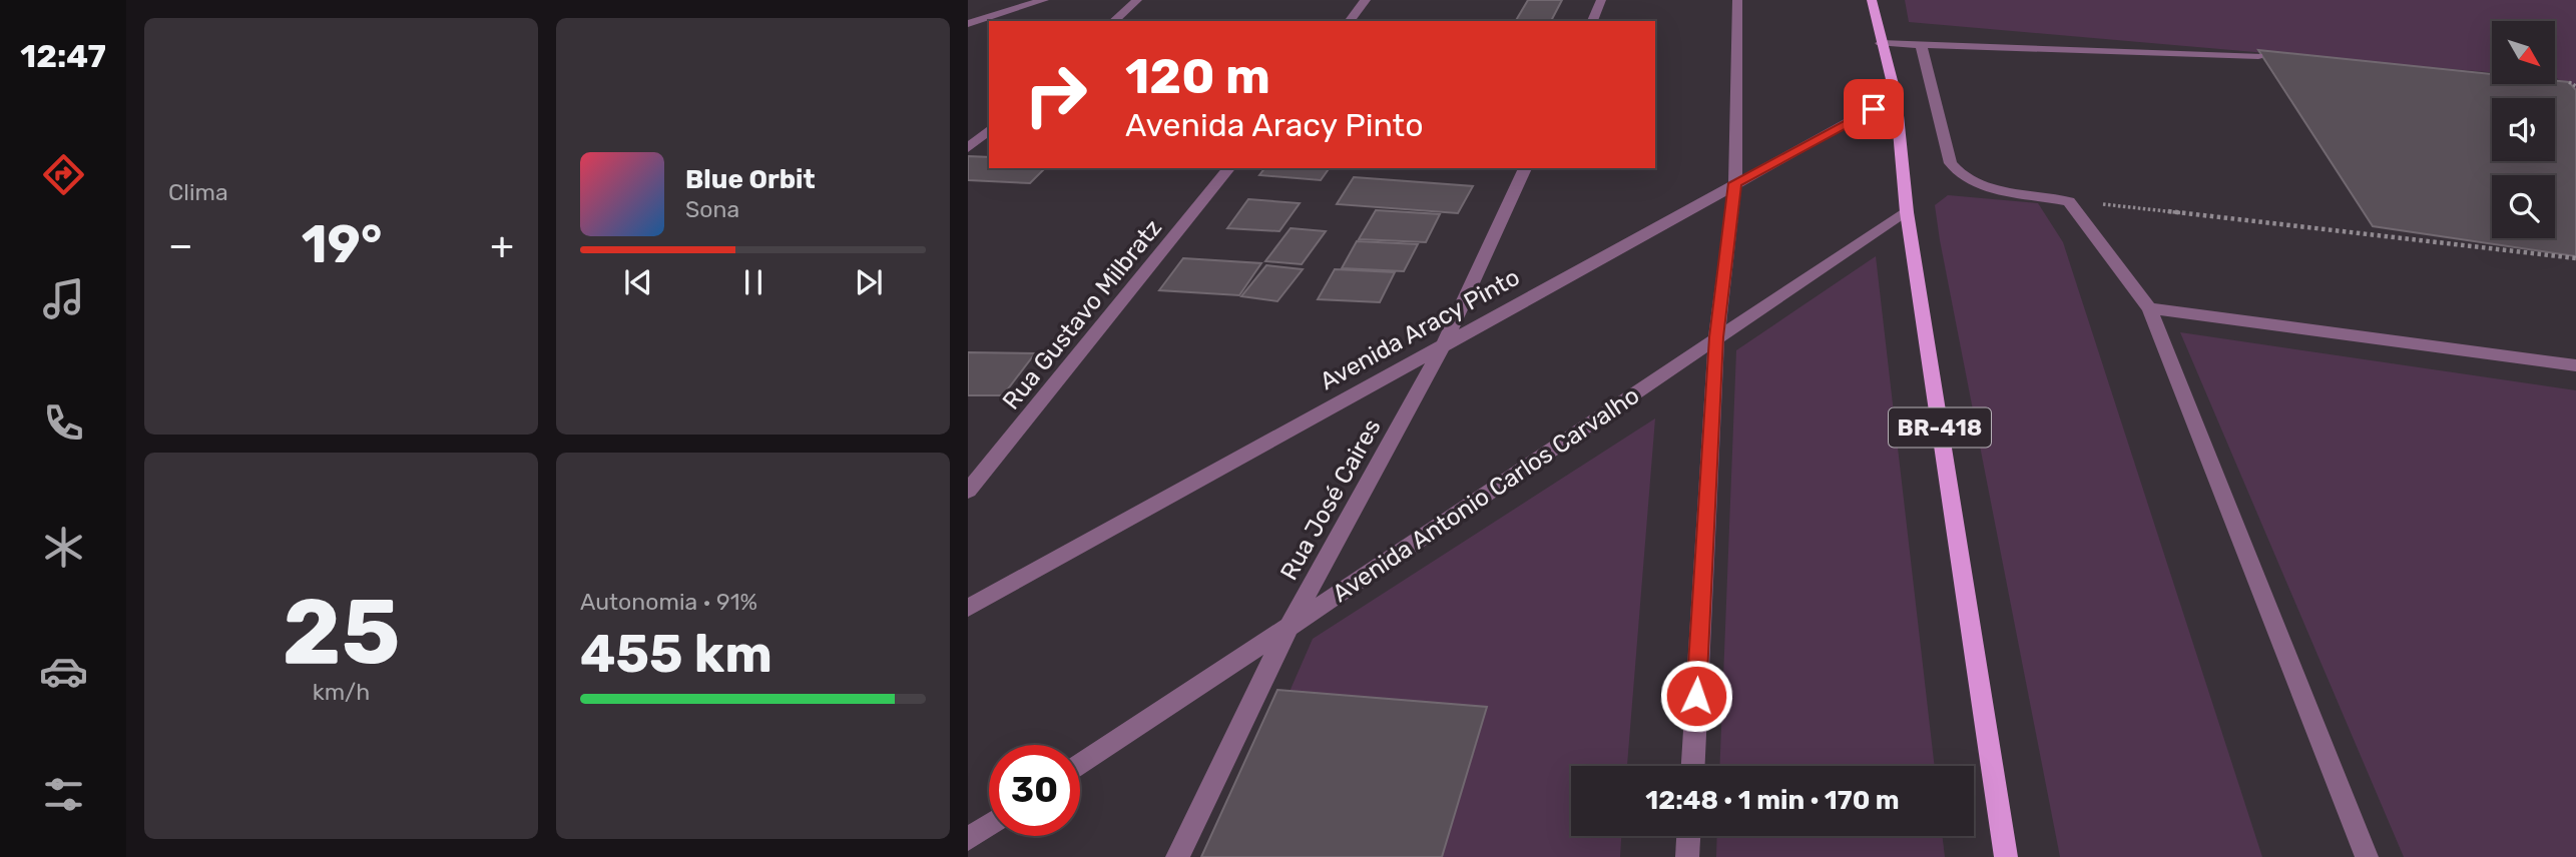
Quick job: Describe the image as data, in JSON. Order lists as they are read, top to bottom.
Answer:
{
  "streets": {
    "main road": ["BR-418"],
    "street": [
      "Rua Gustavo Milbratz",
      "Avenida Aracy Pinto",
      "Avenida Antonio Carlos Carvalho",
      "Rua José Caires"
    ]
  },
  "crossings": [
    ["Avenida Aracy Pinto", "BR-418"],
    ["Avenida Aracy Pinto", "Rua José Caires"],
    ["BR-418", "Avenida Antonio Carlos Carvalho"],
    ["Avenida Antonio Carlos Carvalho", "Rua José Caires"]
  ],
  "north": "bottom right",
  "page": {
    "tabs": "12:47",
    "tile": [
      "Clima",
      ["25", "km/h"],
      ["Autonomia · 91%", "455 km"]
    ],
    "turn": ["120 m", "Avenida Aracy Pinto"],
    "song": ["Blue Orbit", "Sona"],
    "heat": ["−", "19°", "+"],
    "limit": "30",
    "trip": "12:48 · 1 min · 170 m"
  }
}
